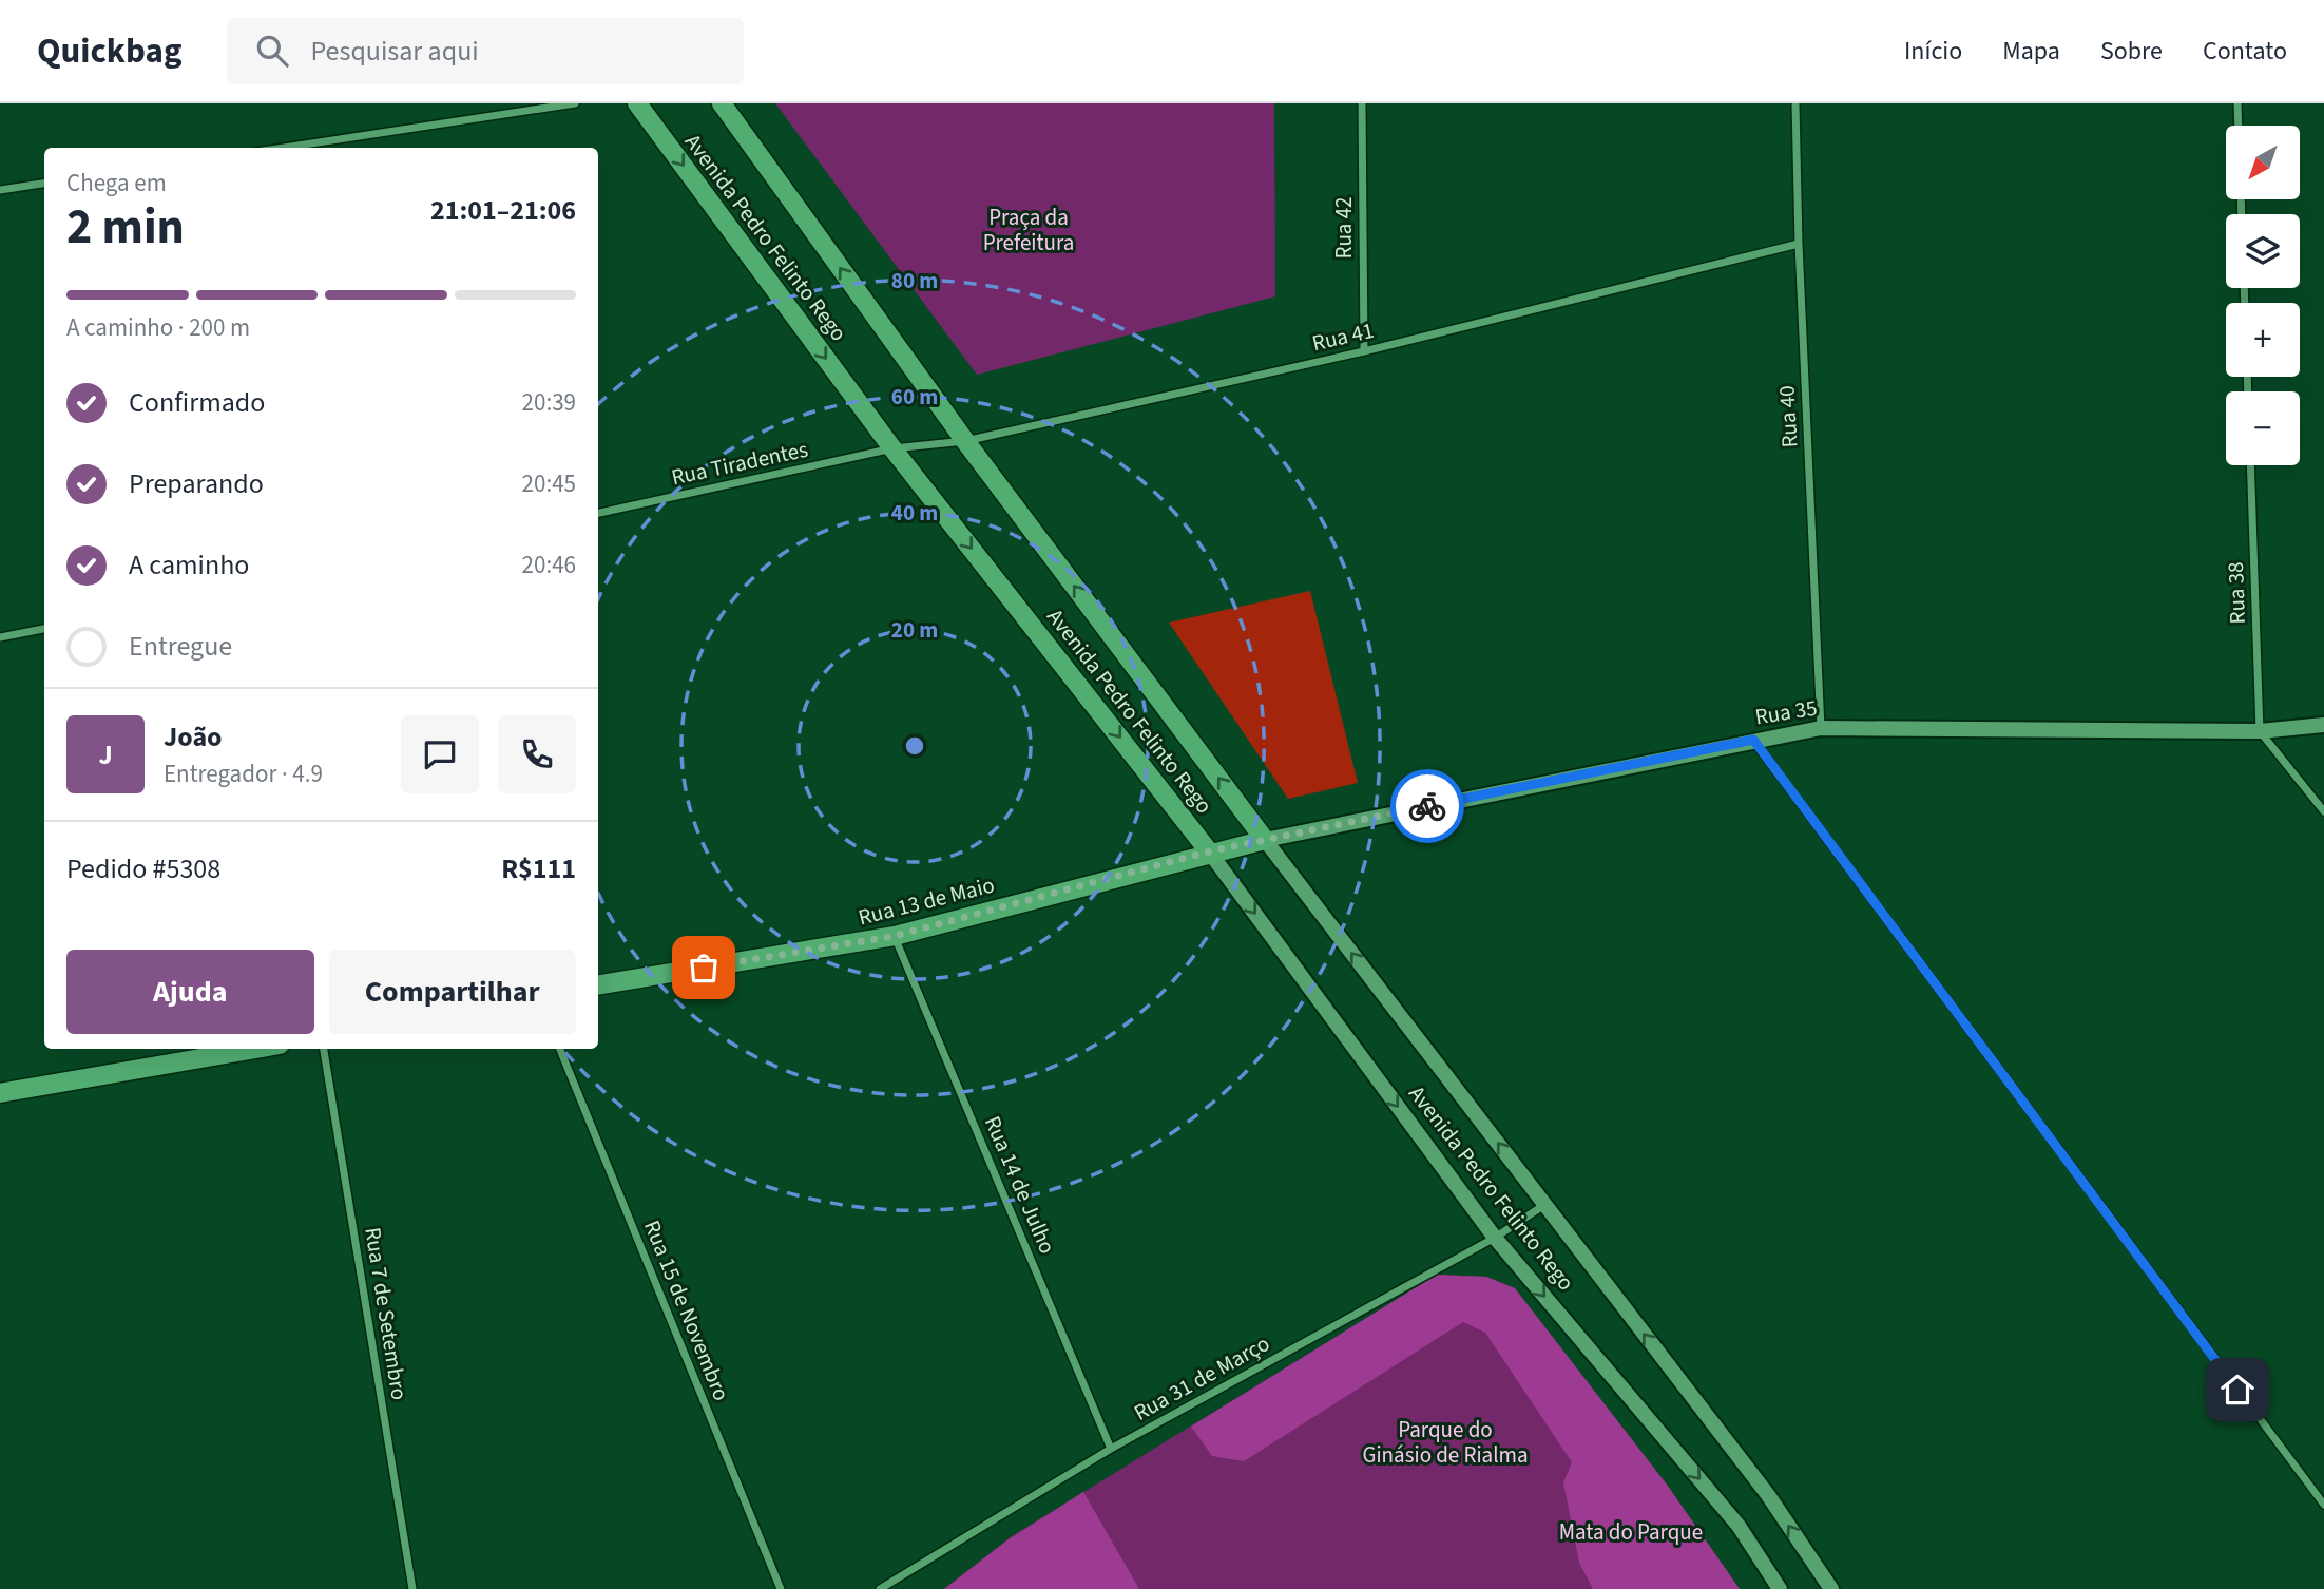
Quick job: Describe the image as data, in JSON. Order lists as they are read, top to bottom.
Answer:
{
  "streets": {
    "main road": ["Avenida Pedro Felinto Rego", "Rua 35", "Rua 13 de Maio"],
    "street": [
      "Rua 42",
      "Rua 41",
      "Rua 40",
      "Rua Tiradentes",
      "Rua 38",
      "Rua 14 de Julho",
      "Rua 15 de Novembro",
      "Rua 7 de Setembro",
      "Rua 31 de Março"
    ]
  },
  "crossings": [
    ["Rua 42", "Rua 41"],
    ["Avenida Pedro Felinto Rego", "Rua 41"],
    ["Avenida Pedro Felinto Rego", "Rua Tiradentes"],
    ["Avenida Pedro Felinto Rego", "Rua 35"],
    ["Avenida Pedro Felinto Rego", "Rua 13 de Maio"],
    ["Avenida Pedro Felinto Rego", "Rua 31 de Março"],
    ["Rua 41", "Rua 40"],
    ["Rua 41", "Rua Tiradentes"],
    ["Rua 40", "Rua 35"],
    ["Rua 38", "Rua 35"],
    ["Rua 35", "Rua 13 de Maio"],
    ["Rua 13 de Maio", "Rua 14 de Julho"],
    ["Rua 14 de Julho", "Rua 31 de Março"]
  ],
  "parks": ["Praça da Prefeitura", "Parque do Ginásio de Rialma", "Mata do Parque"],
  "north": "bottom left",
  "page": {
    "header": "Quickbag",
    "search": "Pesquisar aqui",
    "nav": [
      "Início",
      "Mapa",
      "Sobre",
      "Contato"
    ],
    "map_buttons": ["+", "−"],
    "heading": ["2 min", "Chega em", "21:01–21:06"],
    "panel": [
      "João",
      "Entregador · 4.9",
      "Pedido #5308",
      "R$111"
    ],
    "bar": "A caminho · 200 m",
    "list": [
      ["Confirmado", "20:39"],
      ["Preparando", "20:45"],
      ["A caminho", "20:46"],
      "Entregue"
    ],
    "round": "J",
    "buttons": ["Ajuda", "Compartilhar"]
  },
  "rings": [
    "80 m",
    "60 m",
    "40 m",
    "20 m"
  ]
}
